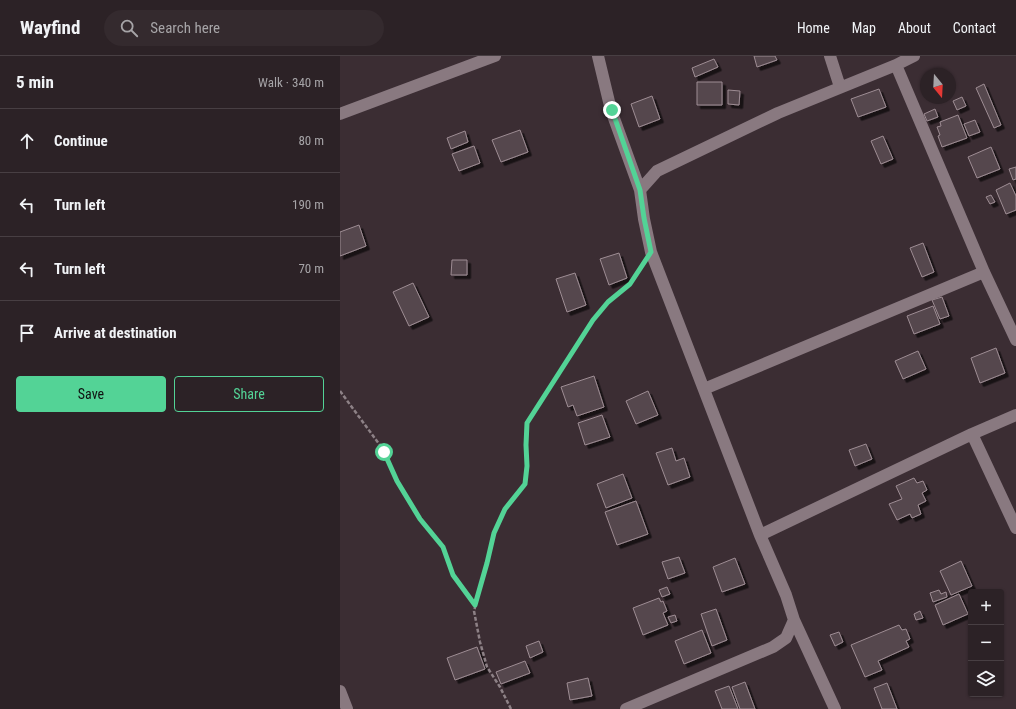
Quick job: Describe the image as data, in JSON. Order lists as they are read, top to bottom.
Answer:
{
  "north": "bottom",
  "page": {
    "header": "Wayfind",
    "search": "Search here",
    "nav": [
      "Home",
      "Map",
      "About",
      "Contact"
    ],
    "heading": ["5 min", "Walk · 340 m"],
    "list": [
      ["Continue", "80 m"],
      ["Turn left", "190 m"],
      ["Turn left", "70 m"],
      "Arrive at destination"
    ],
    "buttons": ["Save", "Share"],
    "map_buttons": ["+", "−"]
  }
}
